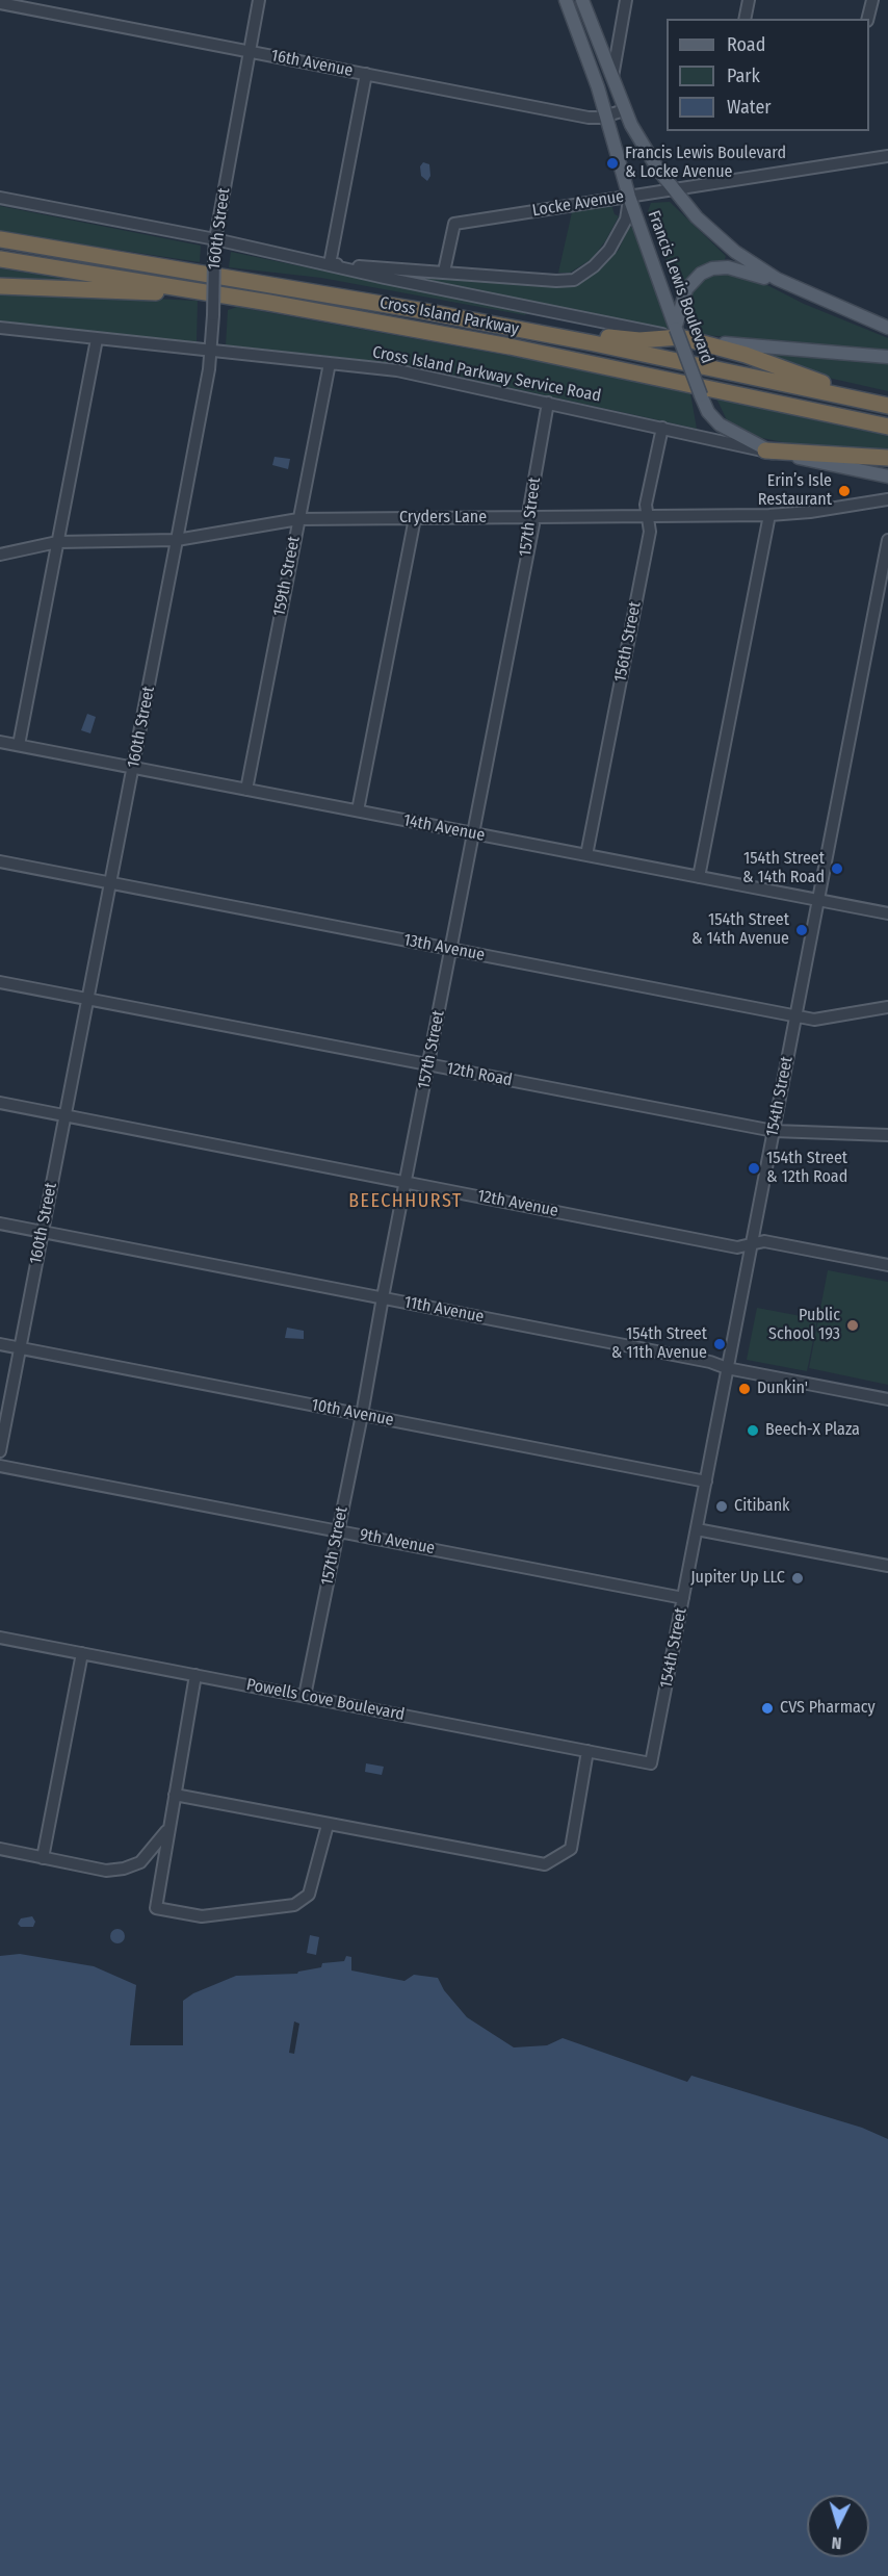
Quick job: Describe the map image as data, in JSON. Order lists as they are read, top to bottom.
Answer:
{
  "streets": {
    "highway": ["Cross Island Parkway"],
    "main road": ["Francis Lewis Boulevard", "Cross Island Parkway Service Road"],
    "street": [
      "16th Avenue",
      "Locke Avenue",
      "160th Street",
      "157th Street",
      "Cryders Lane",
      "159th Street",
      "156th Street",
      "14th Avenue",
      "13th Avenue",
      "12th Road",
      "154th Street",
      "12th Avenue",
      "11th Avenue",
      "10th Avenue",
      "9th Avenue",
      "Powells Cove Boulevard"
    ]
  },
  "crossings": [
    ["16th Avenue", "160th Street"],
    ["16th Avenue", "Francis Lewis Boulevard"],
    ["Locke Avenue", "Francis Lewis Boulevard"],
    ["160th Street", "Cross Island Parkway Service Road"],
    ["160th Street", "Cryders Lane"],
    ["160th Street", "14th Avenue"],
    ["160th Street", "13th Avenue"],
    ["160th Street", "12th Road"],
    ["160th Street", "12th Avenue"],
    ["160th Street", "11th Avenue"],
    ["160th Street", "10th Avenue"],
    ["Francis Lewis Boulevard", "Cross Island Parkway Service Road"],
    ["Cross Island Parkway Service Road", "157th Street"],
    ["Cross Island Parkway Service Road", "159th Street"],
    ["Cross Island Parkway Service Road", "156th Street"],
    ["157th Street", "Cryders Lane"],
    ["157th Street", "14th Avenue"],
    ["157th Street", "13th Avenue"],
    ["157th Street", "12th Road"],
    ["157th Street", "12th Avenue"],
    ["157th Street", "11th Avenue"],
    ["157th Street", "10th Avenue"],
    ["157th Street", "9th Avenue"],
    ["157th Street", "Powells Cove Boulevard"],
    ["Cryders Lane", "159th Street"],
    ["Cryders Lane", "156th Street"],
    ["159th Street", "14th Avenue"],
    ["156th Street", "14th Avenue"],
    ["14th Avenue", "154th Street"],
    ["13th Avenue", "154th Street"],
    ["12th Road", "154th Street"],
    ["154th Street", "12th Avenue"],
    ["154th Street", "11th Avenue"],
    ["154th Street", "10th Avenue"],
    ["154th Street", "9th Avenue"],
    ["154th Street", "Powells Cove Boulevard"]
  ],
  "districts": ["BEECHHURST"],
  "places": [
    "Francis Lewis Boulevard & Locke Avenue",
    "Erin’s Isle Restaurant",
    "154th Street & 14th Road",
    "154th Street & 14th Avenue",
    "154th Street & 12th Road",
    "Public School 193",
    "154th Street & 11th Avenue",
    "Dunkin'",
    "Beech-X Plaza",
    "Citibank",
    "Jupiter Up LLC",
    "CVS Pharmacy"
  ],
  "legend": ["Road", "Park", "Water"],
  "north": "bottom"
}
